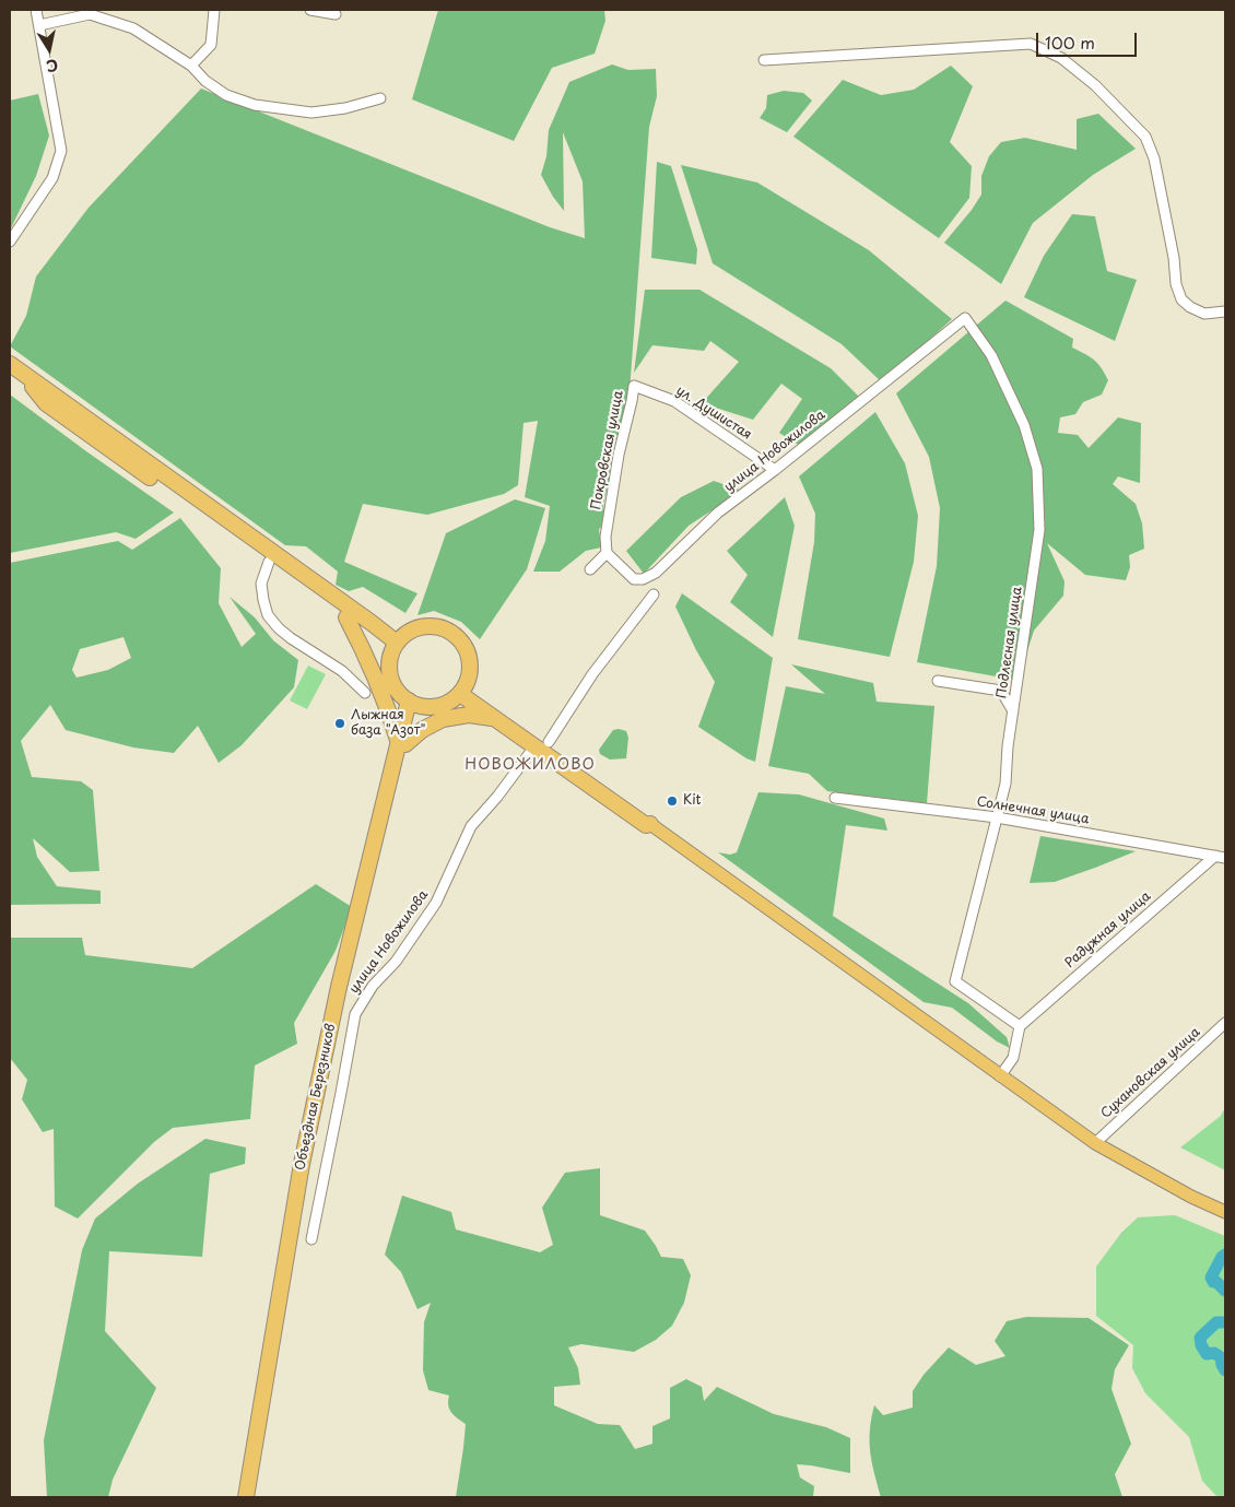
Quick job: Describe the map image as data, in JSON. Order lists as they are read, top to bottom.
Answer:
{
  "streets": {
    "highway": ["Объездная Березников"],
    "street": [
      "ул. Душистая",
      "Покровская улица",
      "улица Новожилова",
      "Подлесная улица",
      "Солнечная улица",
      "Радужная улица",
      "Сухановская улица"
    ]
  },
  "crossings": [
    ["ул. Душистая", "Покровская улица"],
    ["ул. Душистая", "улица Новожилова"],
    ["Покровская улица", "улица Новожилова"],
    ["улица Новожилова", "Подлесная улица"],
    ["Подлесная улица", "Солнечная улица"],
    ["Подлесная улица", "Радужная улица"],
    ["Солнечная улица", "Радужная улица"]
  ],
  "districts": ["НОВОЖИЛОВО"],
  "places": ["Лыжная база \"Азот\"", "Kit"],
  "scale_bar": "100 m",
  "north": "bottom"
}
